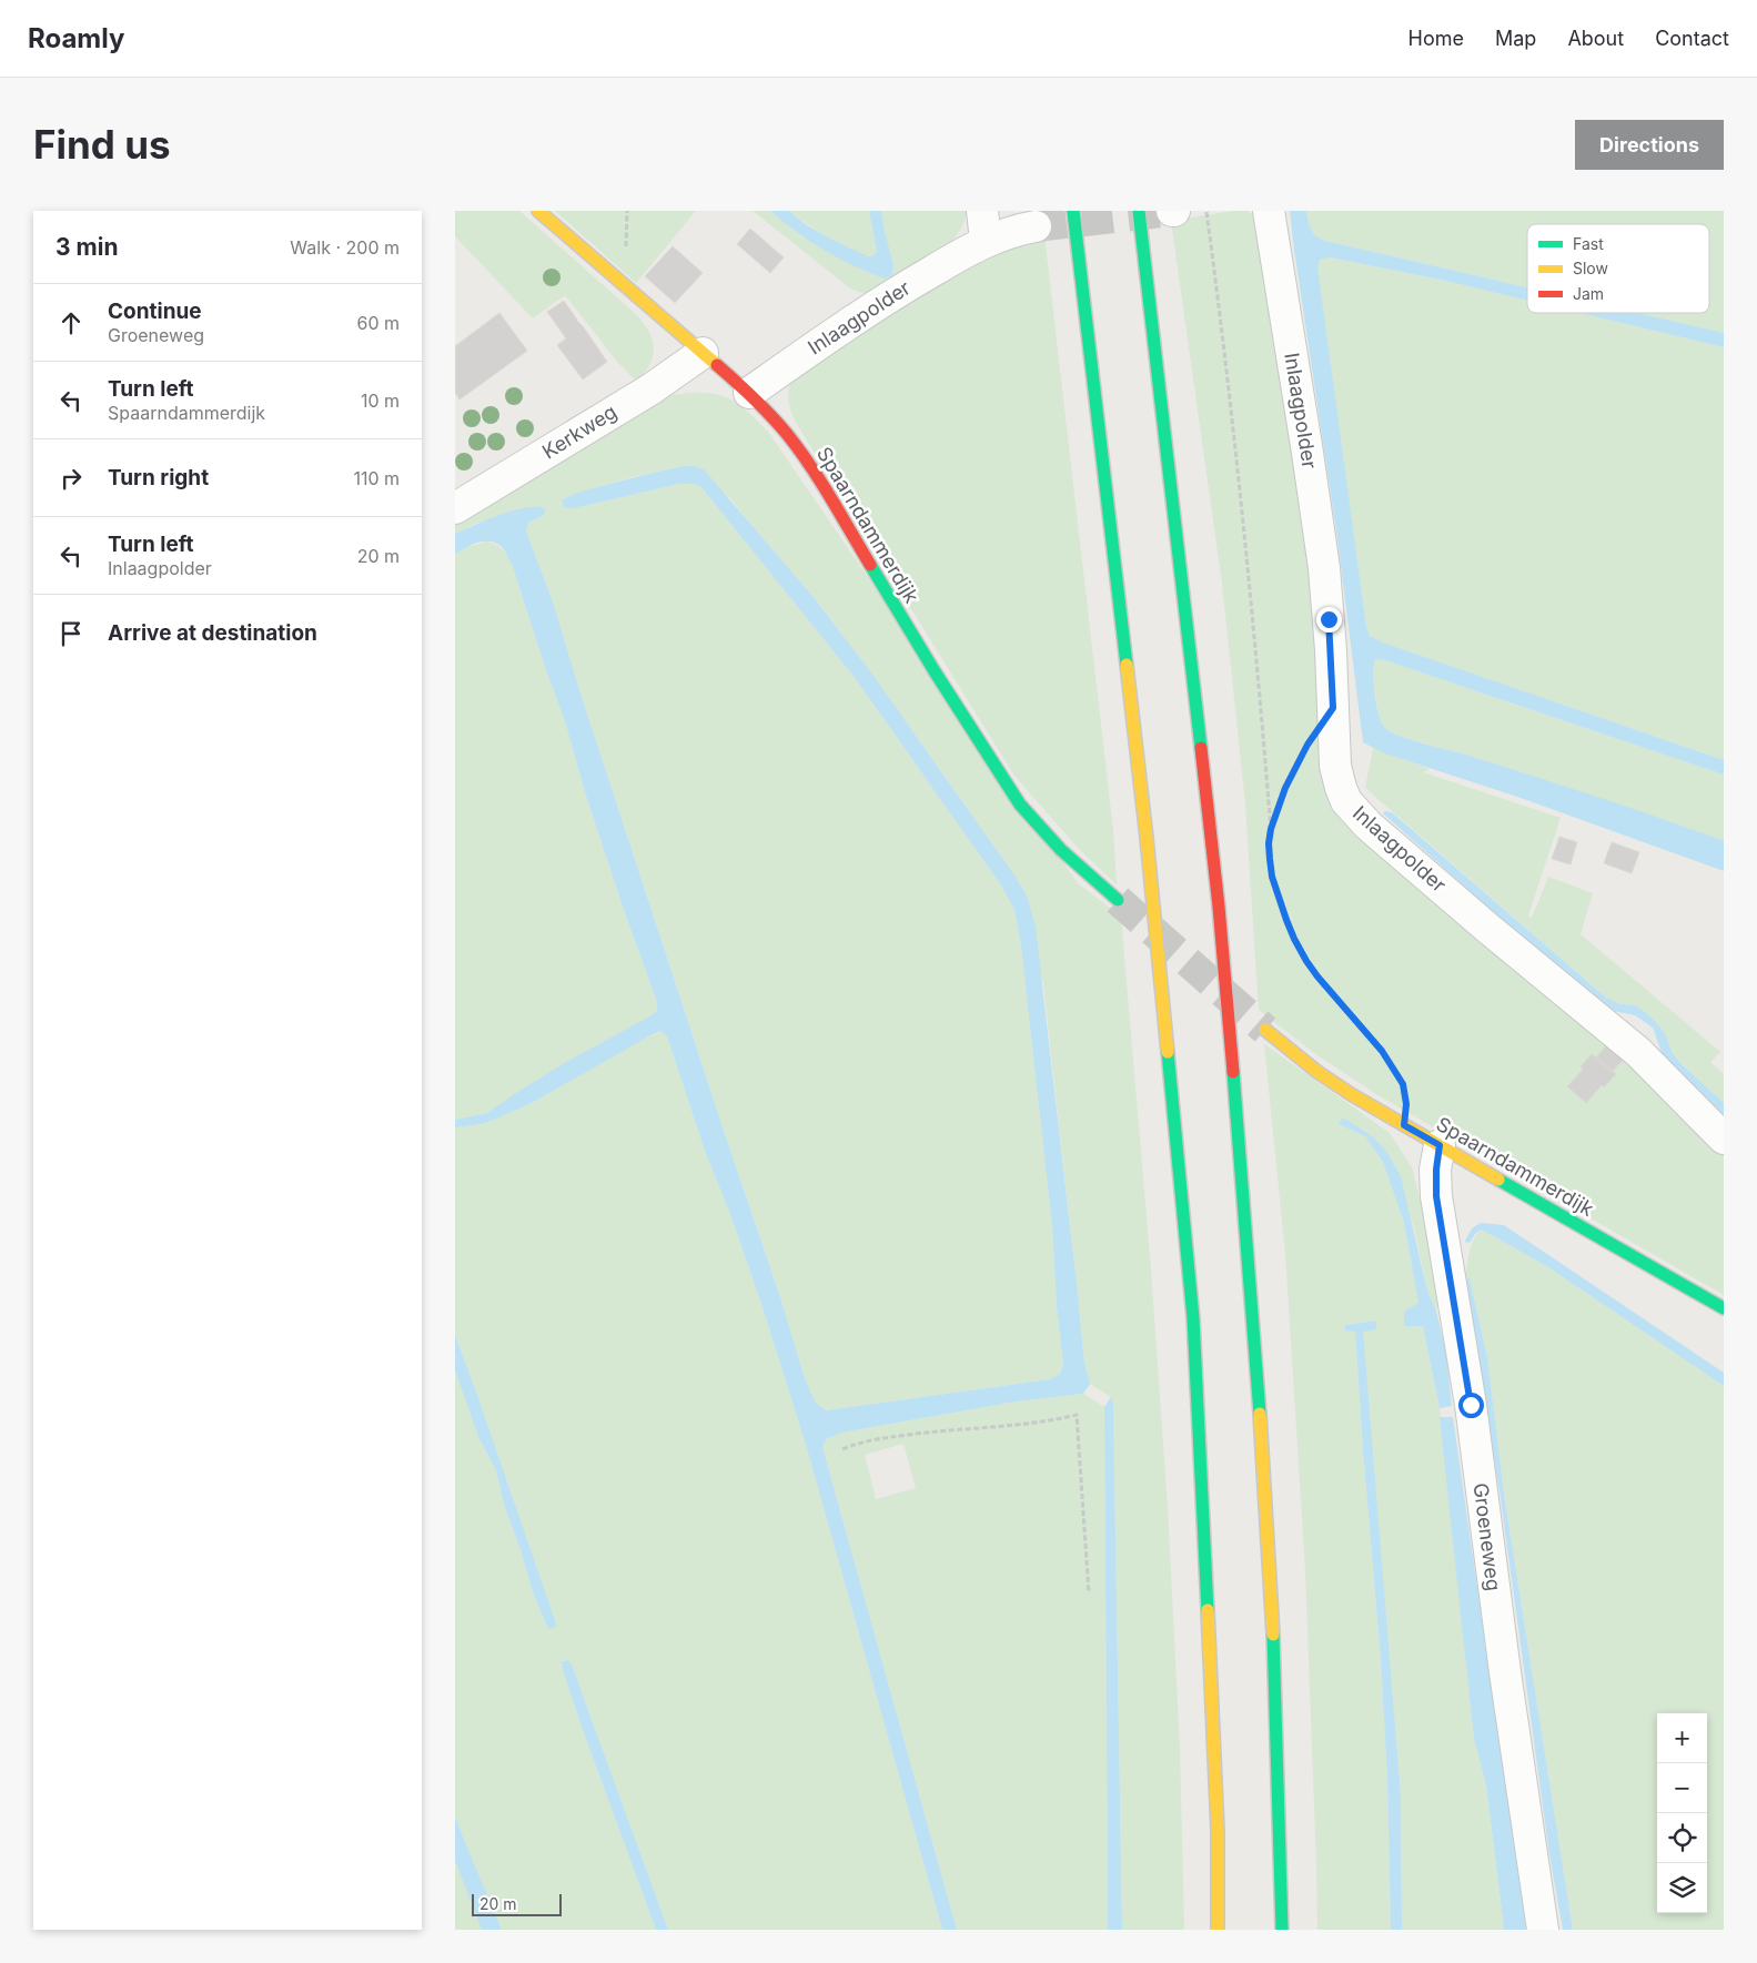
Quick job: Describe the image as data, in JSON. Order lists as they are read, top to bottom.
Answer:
{
  "streets": {
    "main road": ["Spaarndammerdijk"],
    "street": ["Inlaagpolder", "Kerkweg", "Groeneweg"]
  },
  "crossings": [
    ["Inlaagpolder", "Spaarndammerdijk"],
    ["Kerkweg", "Spaarndammerdijk"],
    ["Spaarndammerdijk", "Groeneweg"]
  ],
  "legend": ["Fast", "Slow", "Jam"],
  "scale_bar": "20 m",
  "page": {
    "header": "Roamly",
    "nav": [
      "Home",
      "Map",
      "About",
      "Contact"
    ],
    "buttons": "Directions",
    "title": "Find us",
    "heading": ["3 min", "Walk · 200 m"],
    "list": [
      ["Continue", "Groeneweg", "60 m"],
      ["Turn left", "Spaarndammerdijk", "10 m"],
      ["Turn right", "110 m"],
      ["Turn left", "Inlaagpolder", "20 m"],
      "Arrive at destination"
    ],
    "map_buttons": ["+", "−"],
    "scale": "20 m"
  }
}
